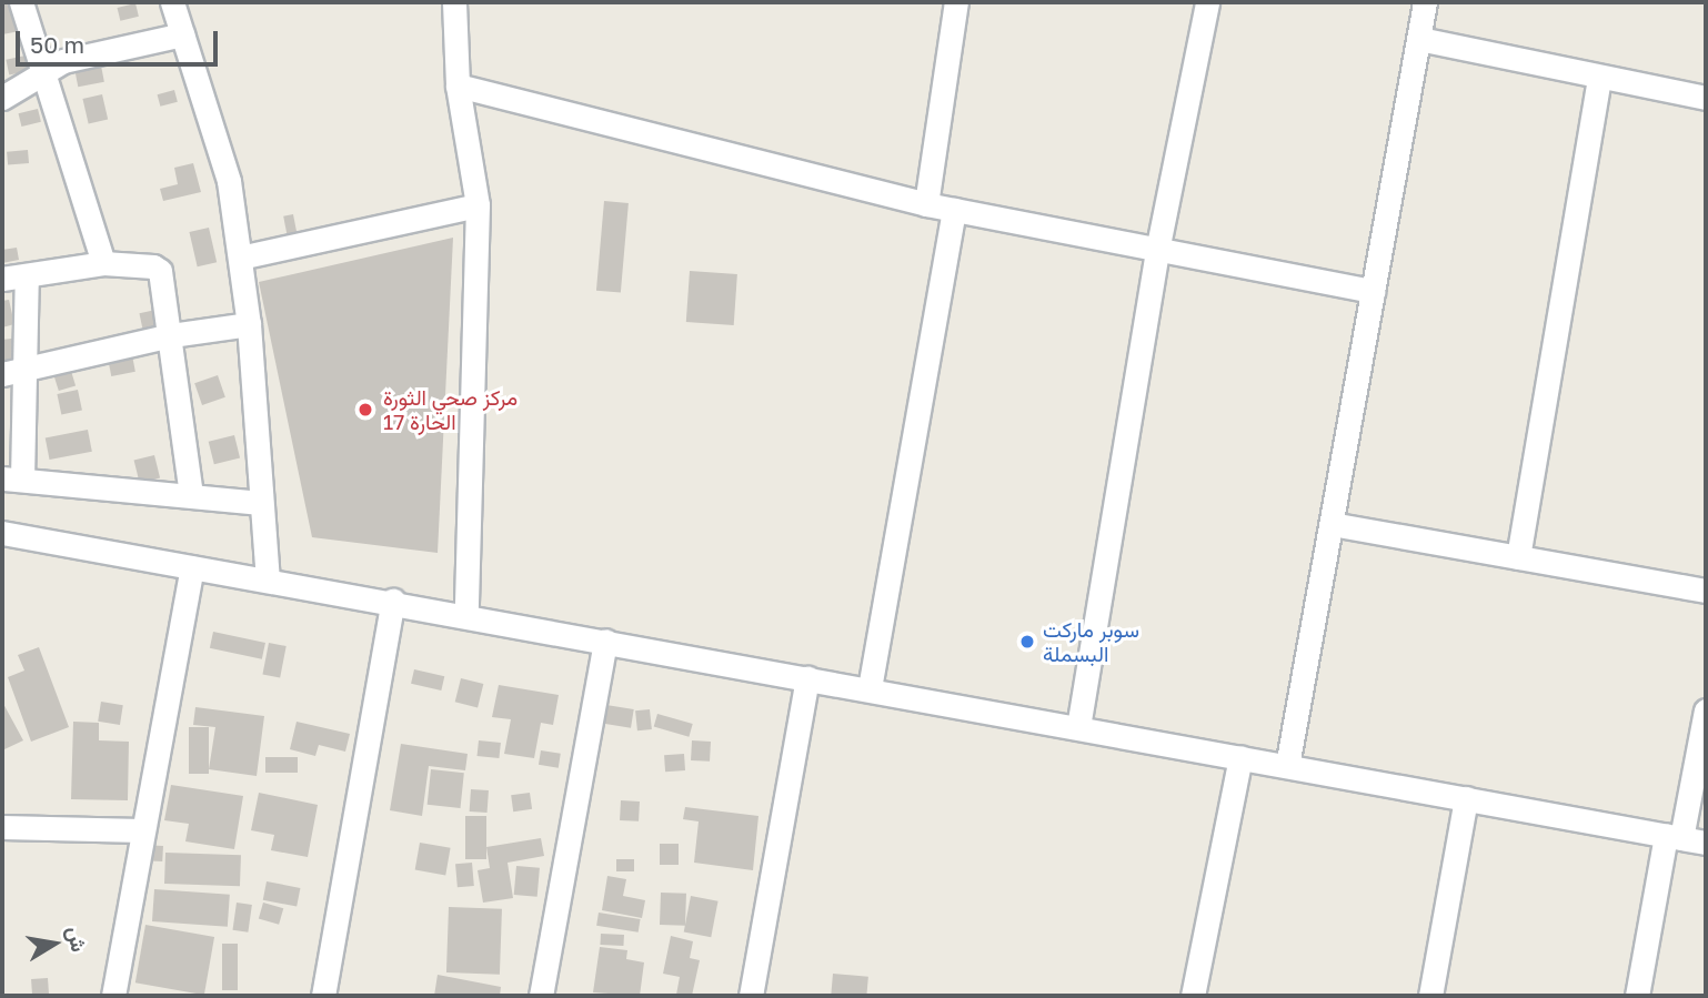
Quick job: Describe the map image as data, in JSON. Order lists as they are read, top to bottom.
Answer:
{
  "places": ["مركز صحي الثورة الحارة 17", "سوبر ماركت البسملة"],
  "scale_bar": "50 m",
  "north": "right"
}
